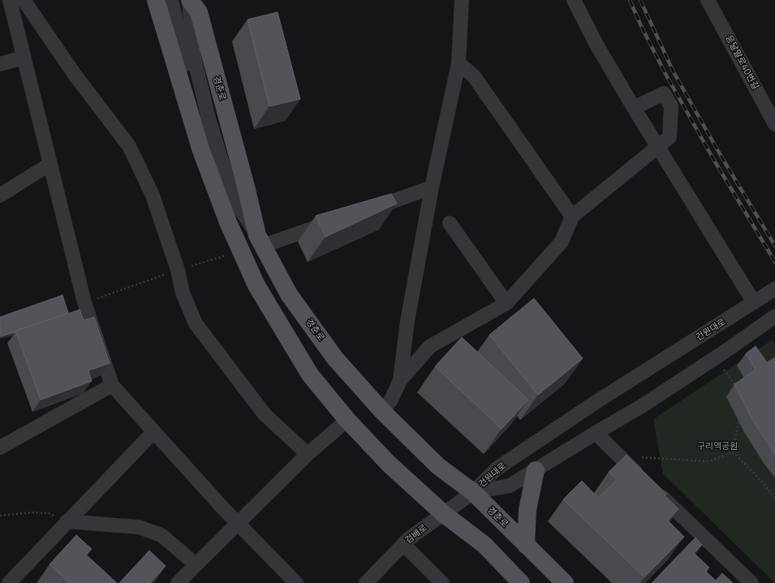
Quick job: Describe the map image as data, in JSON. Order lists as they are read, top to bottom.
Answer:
{
  "streets": {
    "main road": ["경춘로"],
    "street": ["응달말로40번길", "건원대로", "검배로"]
  },
  "crossings": [
    ["경춘로", "건원대로"],
    ["경춘로", "검배로"],
    ["건원대로", "검배로"]
  ],
  "parks": ["구리역공원"]
}
